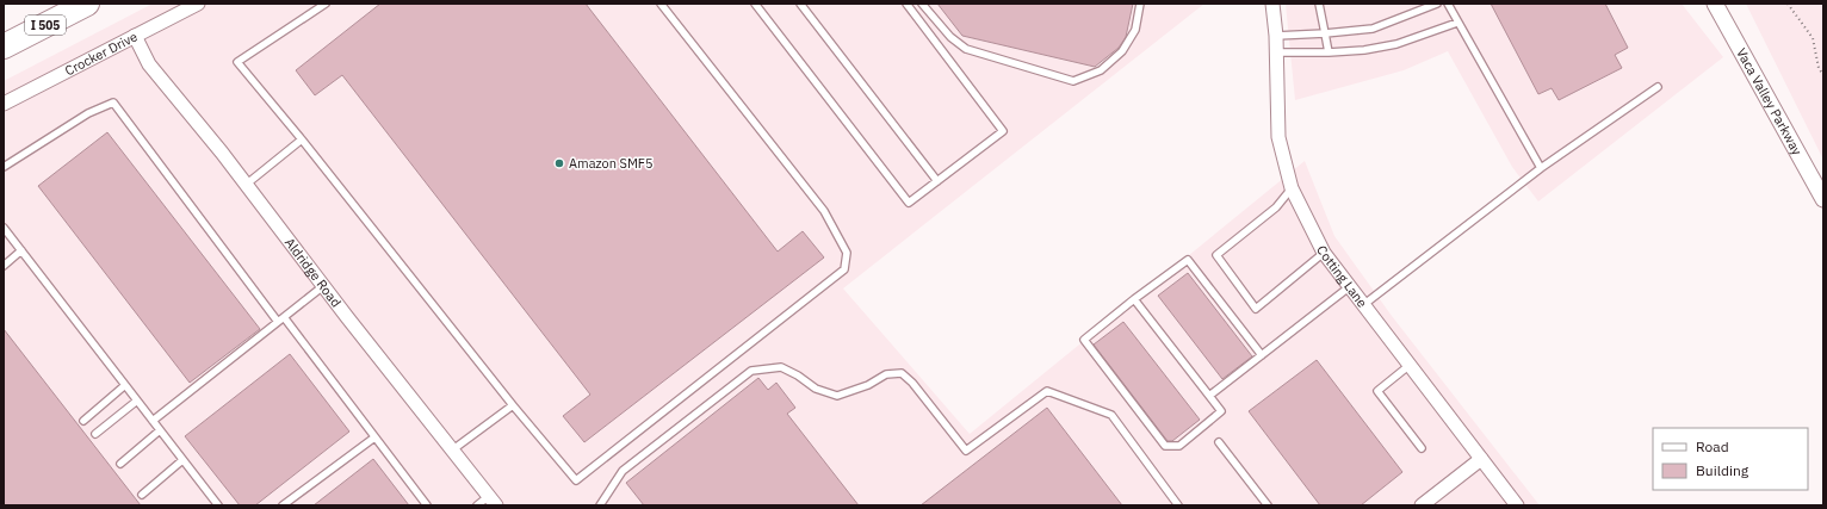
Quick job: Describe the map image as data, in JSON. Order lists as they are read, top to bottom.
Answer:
{
  "streets": {
    "highway": ["I 505"],
    "street": [
      "Crocker Drive",
      "Vaca Valley Parkway",
      "Aldridge Road",
      "Cotting Lane"
    ]
  },
  "crossings": [
    ["Crocker Drive", "Aldridge Road"]
  ],
  "places": ["Amazon SMF5"],
  "legend": ["Road", "Building"]
}
